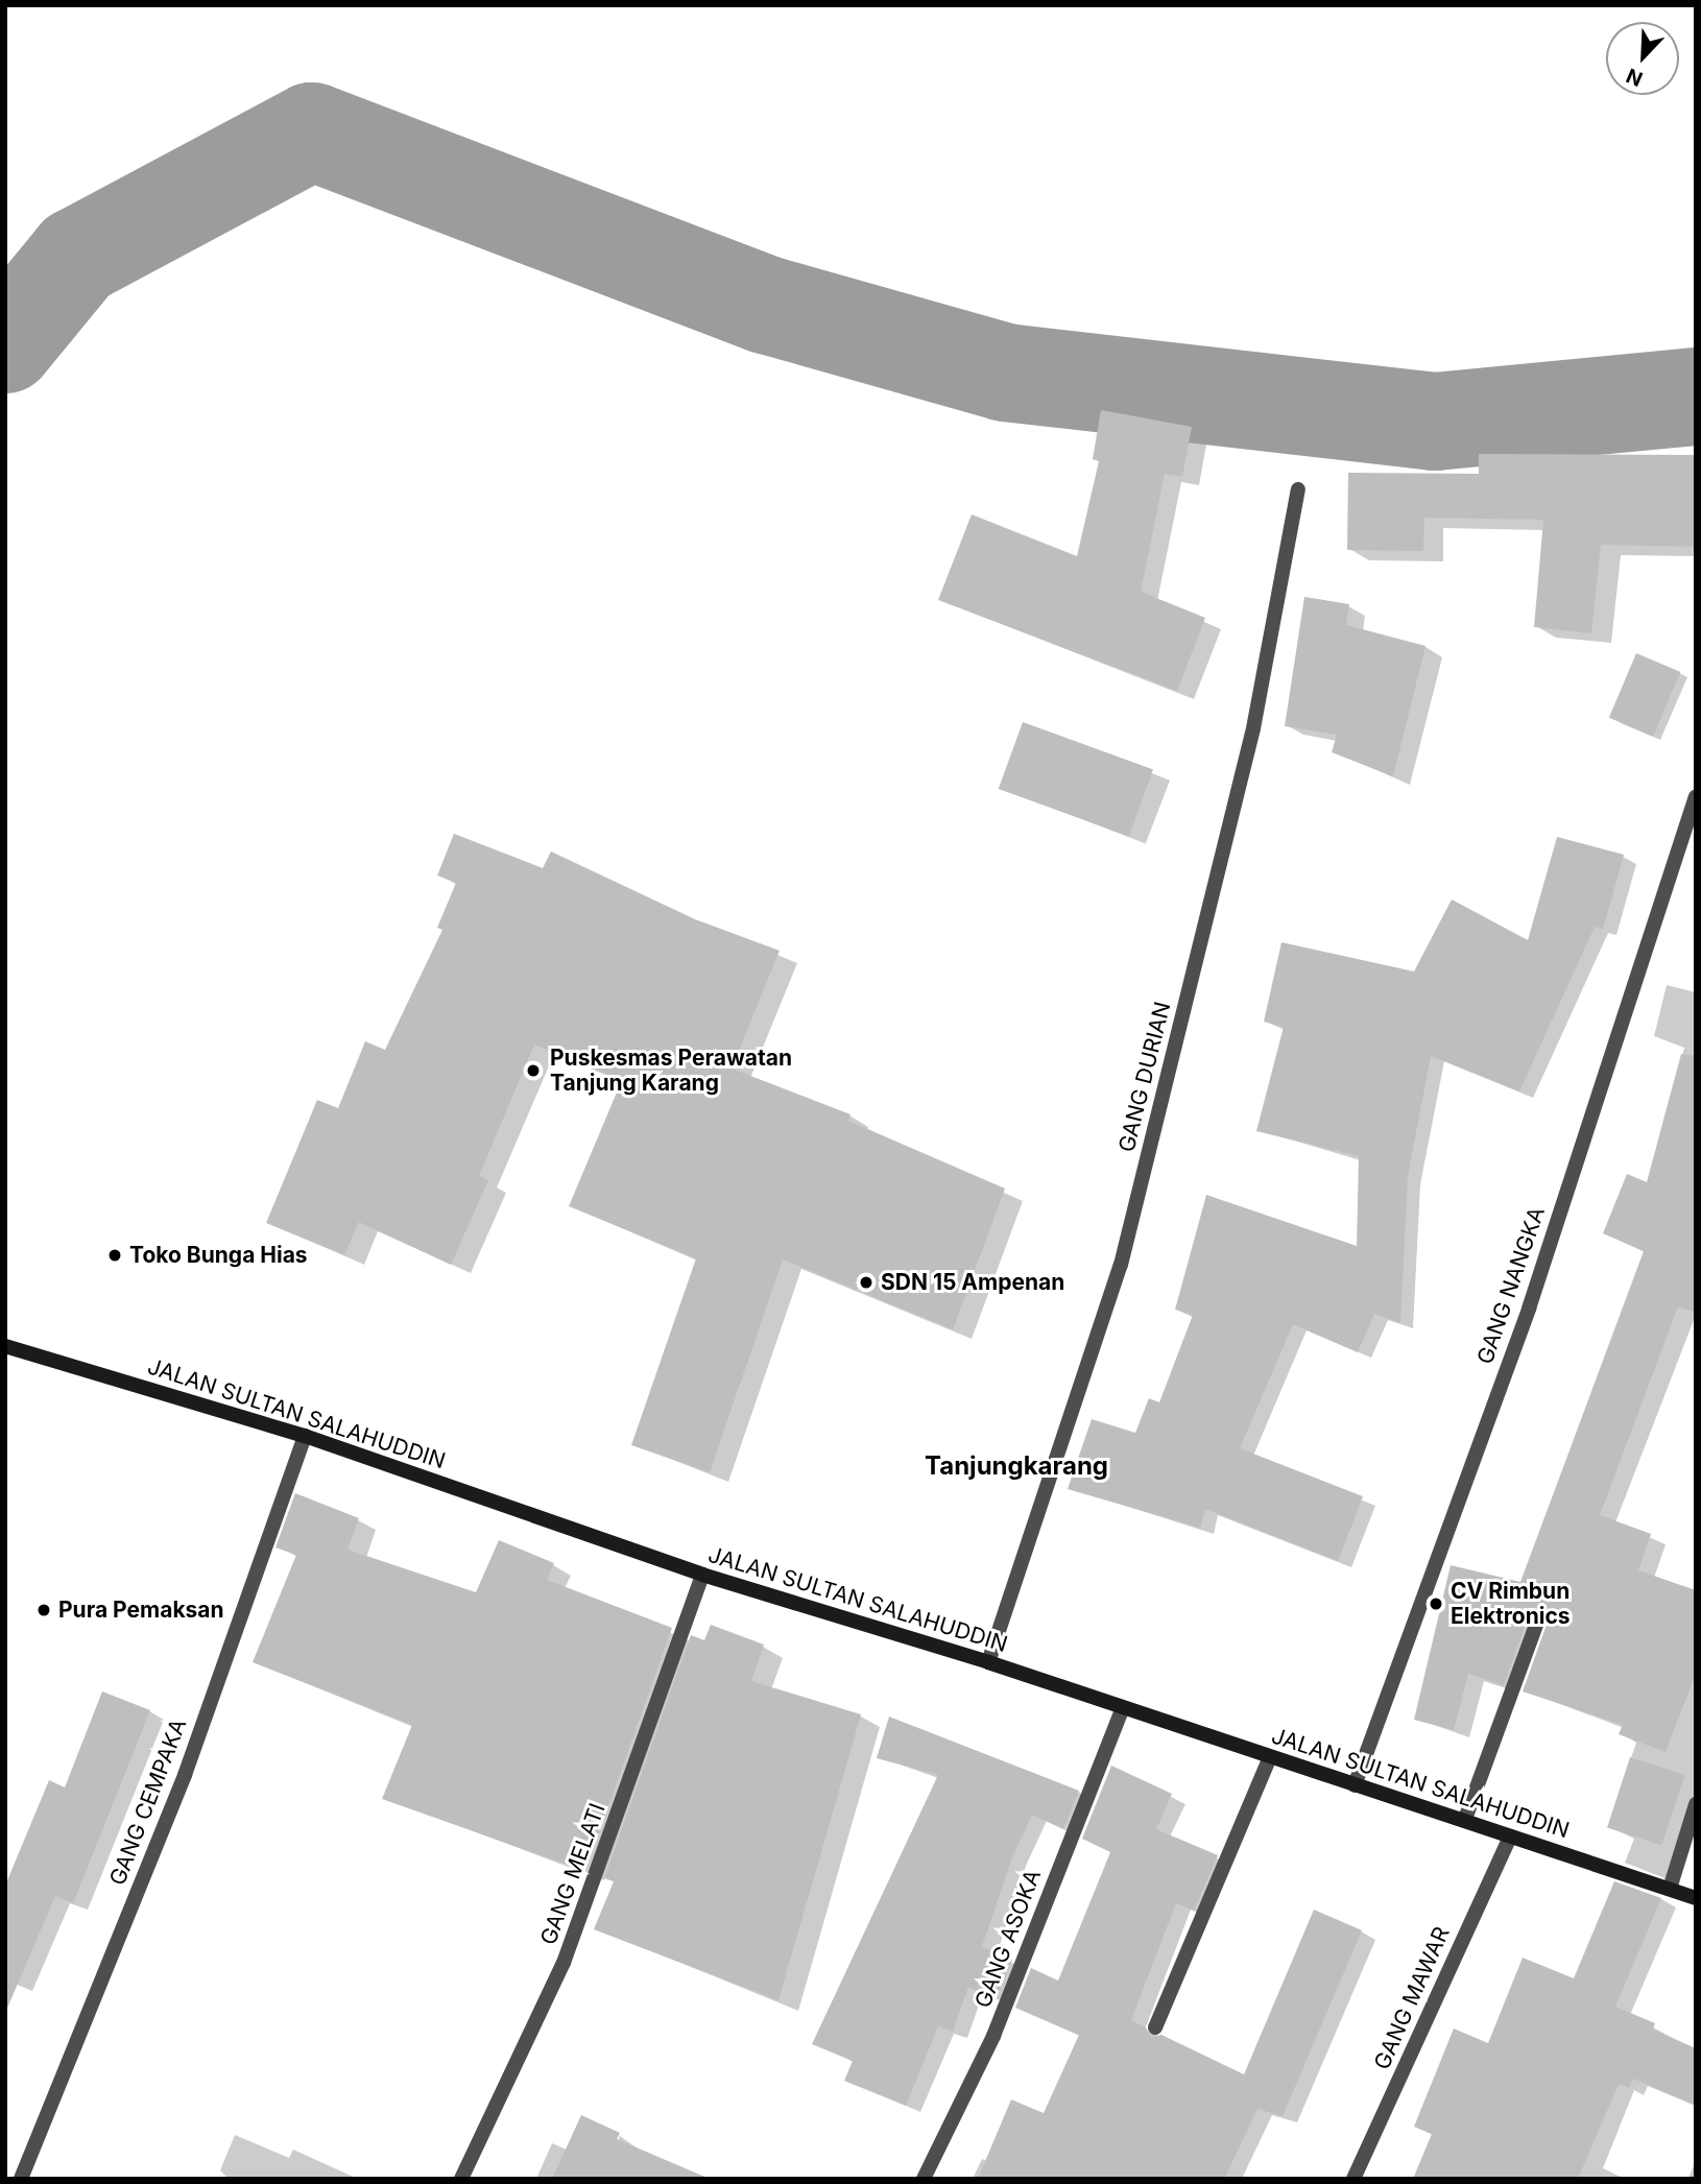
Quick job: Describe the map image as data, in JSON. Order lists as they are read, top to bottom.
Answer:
{
  "streets": {
    "main road": ["JALAN SULTAN SALAHUDDIN"],
    "street": [
      "GANG DURIAN",
      "GANG NANGKA",
      "GANG CEMPAKA",
      "GANG MELATI",
      "GANG ASOKA",
      "GANG MAWAR"
    ]
  },
  "crossings": [
    ["GANG DURIAN", "JALAN SULTAN SALAHUDDIN"],
    ["GANG NANGKA", "JALAN SULTAN SALAHUDDIN"],
    ["JALAN SULTAN SALAHUDDIN", "GANG CEMPAKA"],
    ["JALAN SULTAN SALAHUDDIN", "GANG MELATI"],
    ["JALAN SULTAN SALAHUDDIN", "GANG ASOKA"],
    ["JALAN SULTAN SALAHUDDIN", "GANG MAWAR"]
  ],
  "districts": ["Tanjungkarang"],
  "places": [
    "Puskesmas Perawatan Tanjung Karang",
    "Toko Bunga Hias",
    "SDN 15 Ampenan",
    "CV Rimbun Elektronics",
    "Pura Pemaksan"
  ],
  "north": "bottom left"
}
